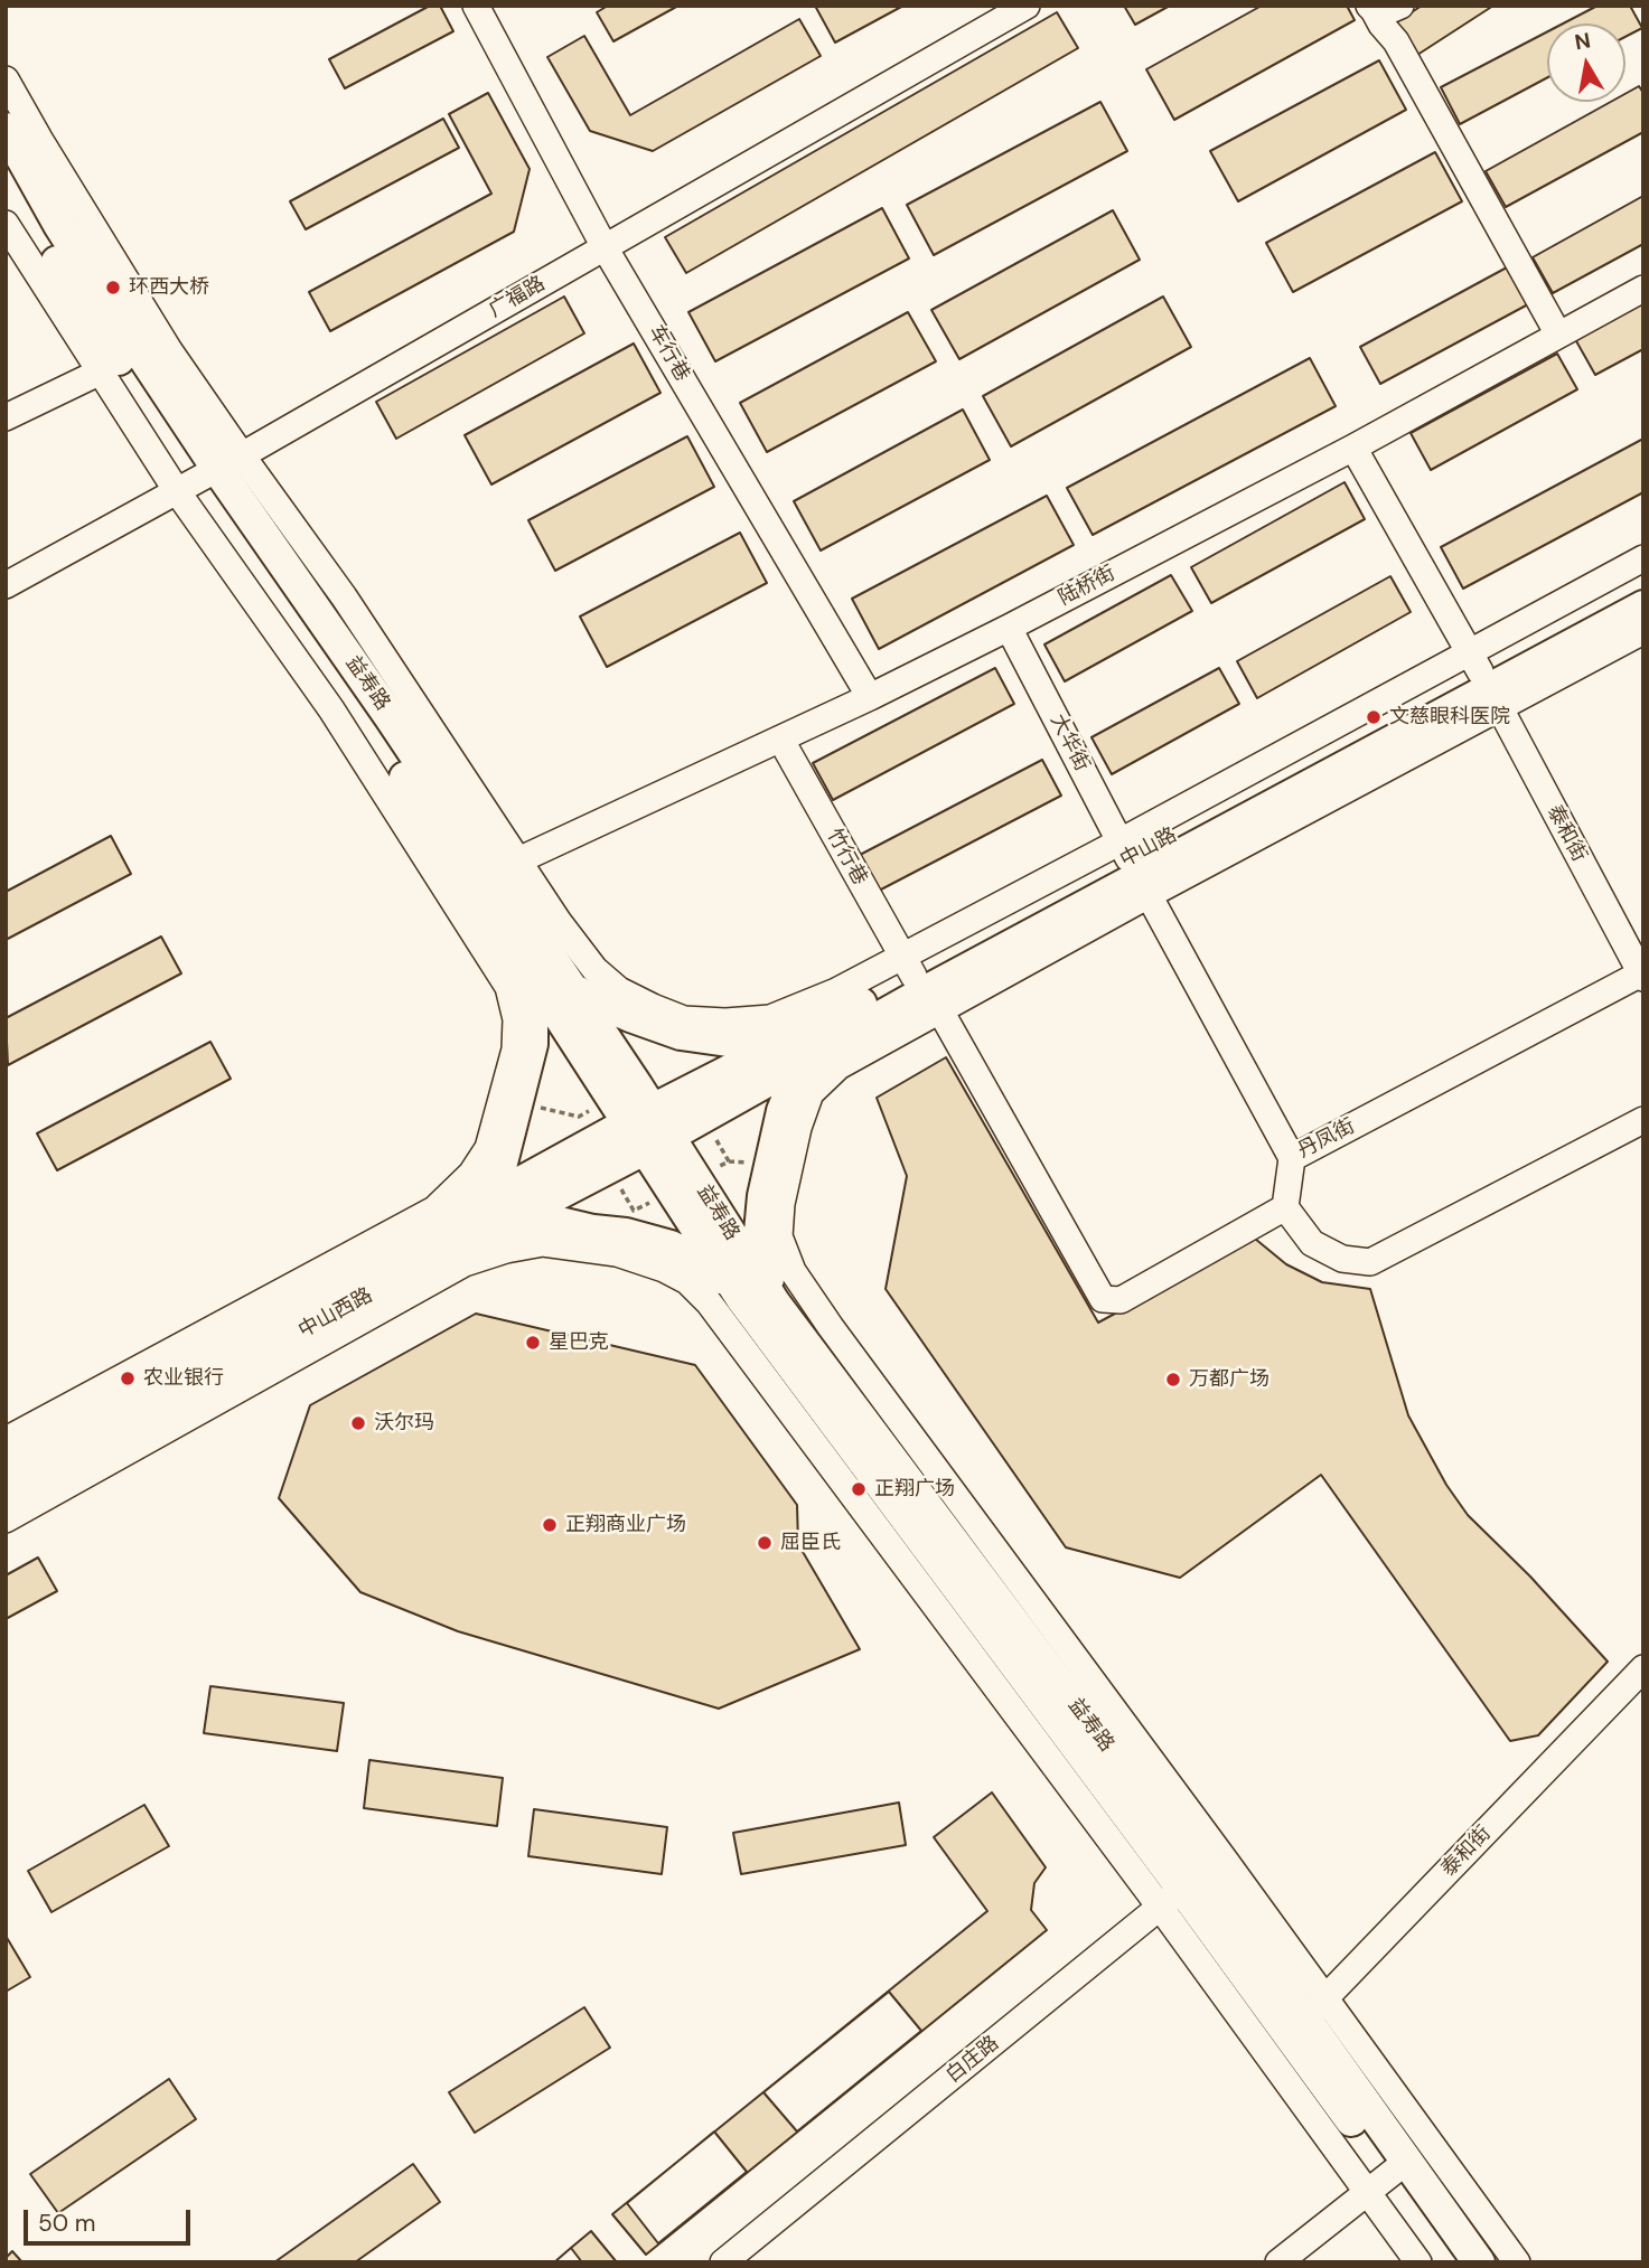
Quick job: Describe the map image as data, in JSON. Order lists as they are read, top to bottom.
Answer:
{
  "streets": {
    "main road": ["益寿路", "中山路", "中山西路"],
    "street": [
      "广福路",
      "车行巷",
      "陆桥街",
      "大华街",
      "泰和街",
      "竹行巷",
      "丹凤街",
      "白庄路"
    ]
  },
  "crossings": [
    ["广福路", "车行巷"],
    ["广福路", "益寿路"],
    ["车行巷", "陆桥街"],
    ["陆桥街", "大华街"],
    ["陆桥街", "泰和街"],
    ["陆桥街", "竹行巷"],
    ["益寿路", "泰和街"],
    ["益寿路", "中山路"],
    ["益寿路", "中山西路"],
    ["益寿路", "白庄路"],
    ["大华街", "中山路"],
    ["大华街", "丹凤街"],
    ["泰和街", "中山路"],
    ["泰和街", "丹凤街"],
    ["中山路", "竹行巷"],
    ["中山路", "丹凤街"],
    ["中山路", "中山西路"]
  ],
  "places": [
    "环西大桥",
    "文慈眼科医院",
    "星巴克",
    "农业银行",
    "万都广场",
    "沃尔玛",
    "正翔广场",
    "正翔商业广场",
    "屈臣氏"
  ],
  "scale_bar": "50 m",
  "north": "top"
}
